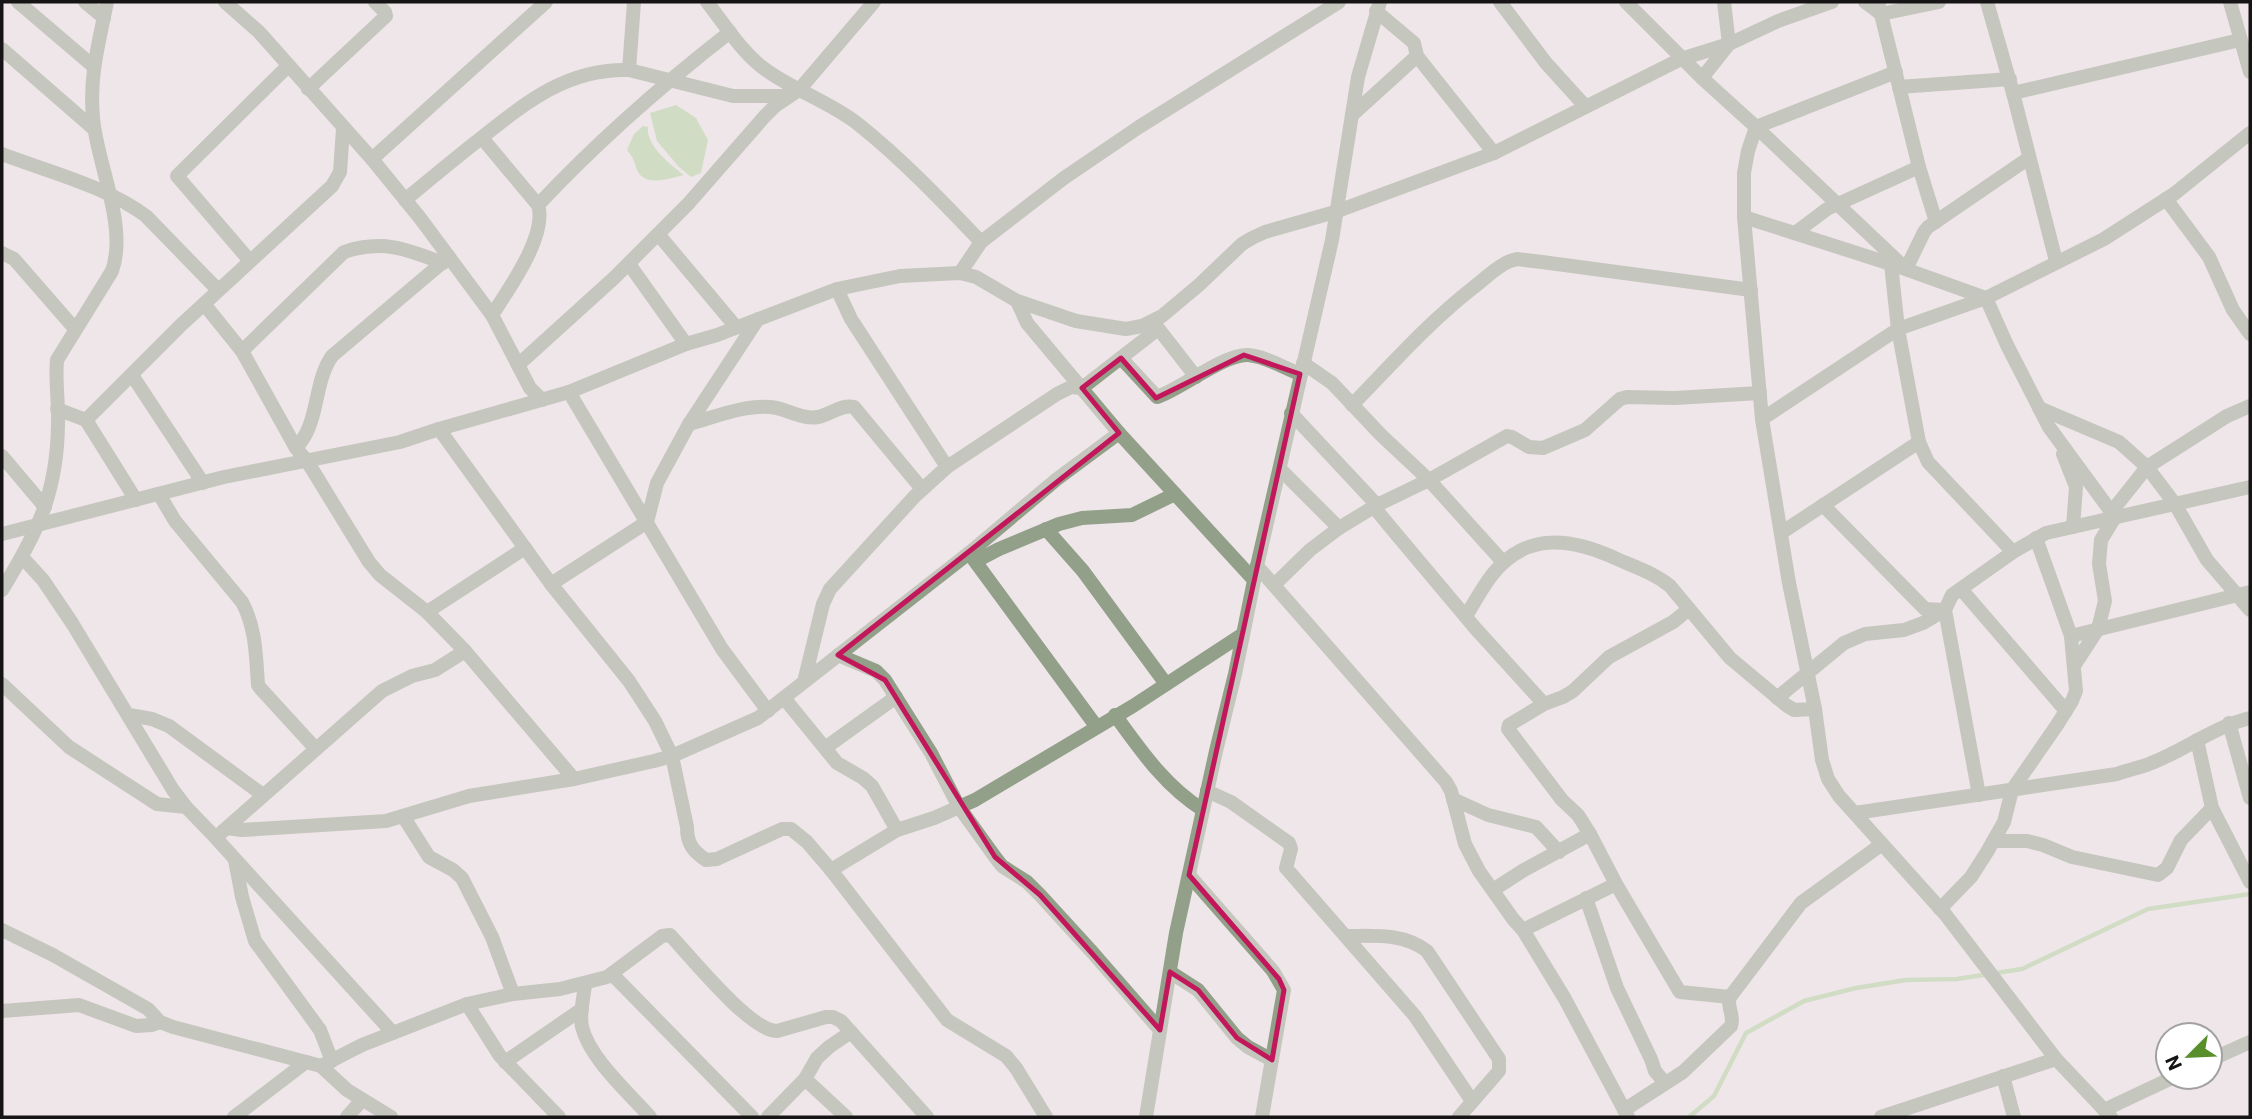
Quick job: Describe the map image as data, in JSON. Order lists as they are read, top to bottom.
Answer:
{
  "north": "bottom left"
}
